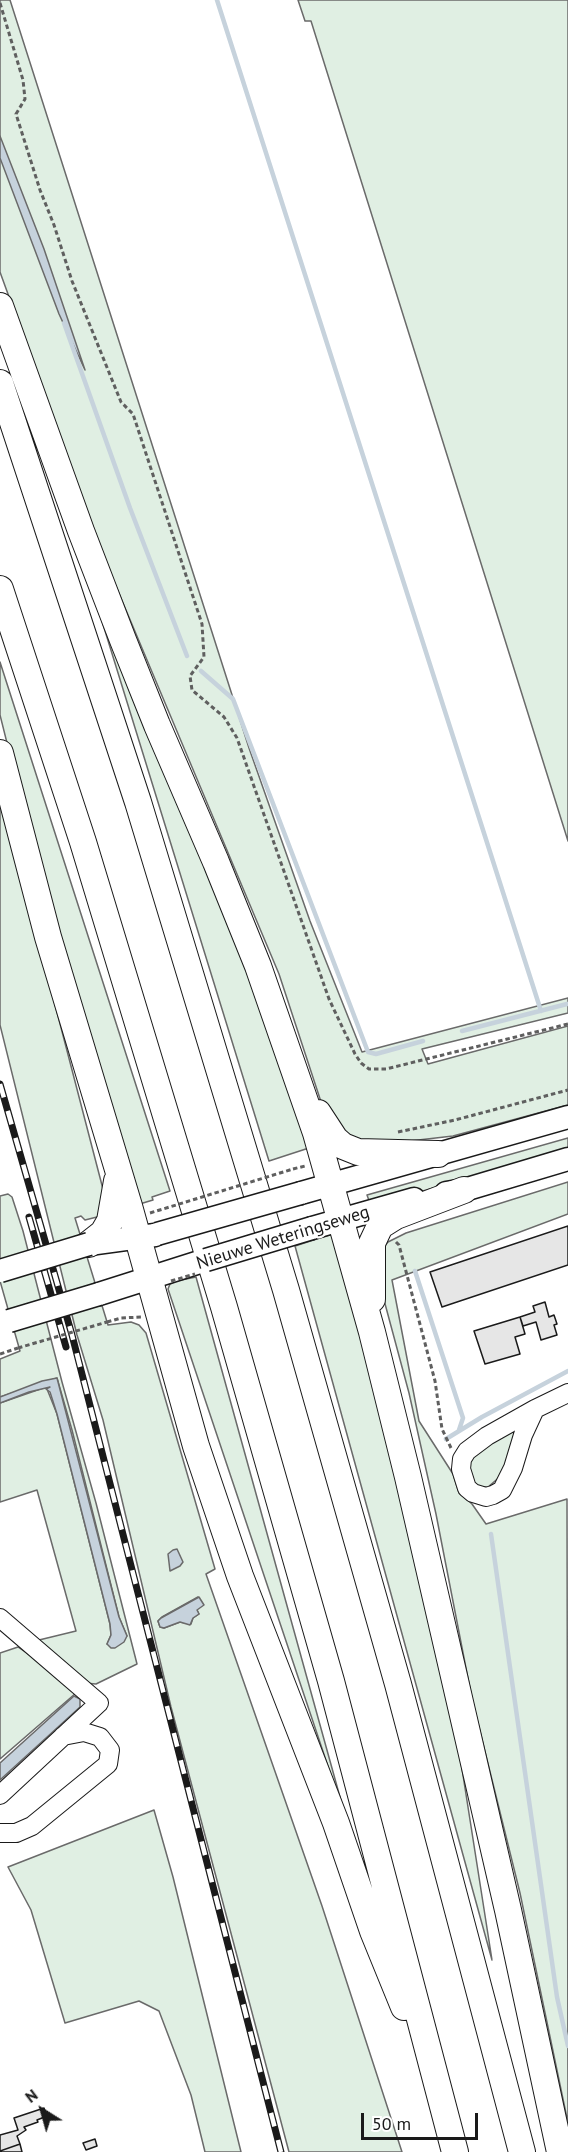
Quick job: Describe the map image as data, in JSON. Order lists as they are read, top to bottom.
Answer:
{
  "streets": {
    "main road": ["Nieuwe Weteringseweg"]
  },
  "scale_bar": "50 m",
  "north": "top left"
}
